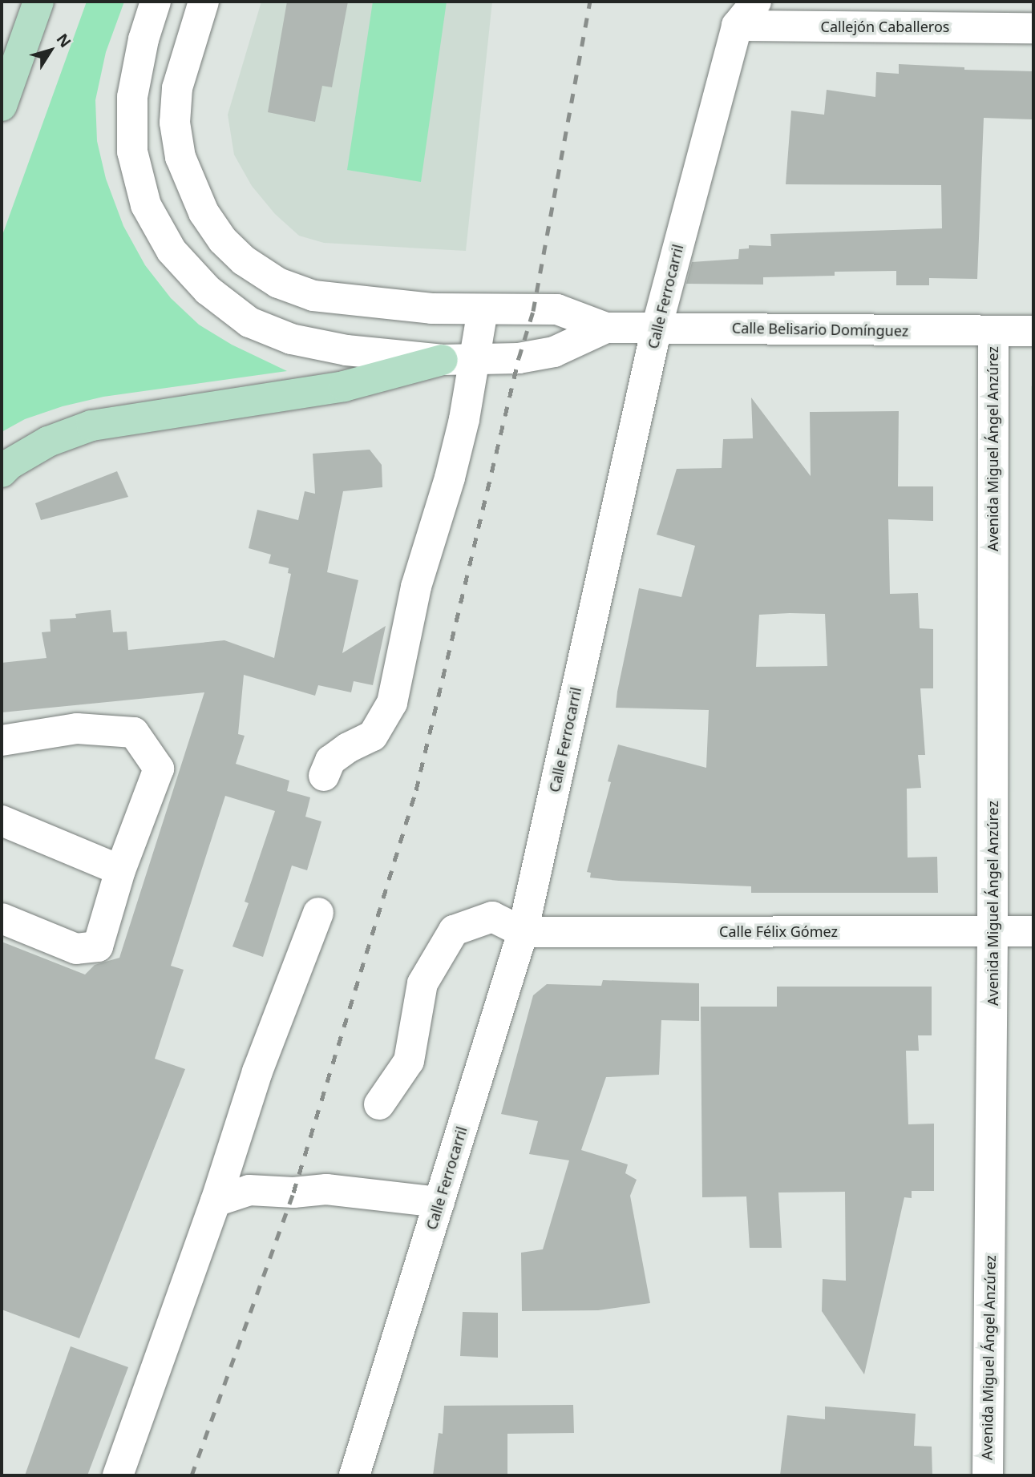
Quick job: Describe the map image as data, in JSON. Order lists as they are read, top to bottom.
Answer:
{
  "streets": {
    "street": [
      "Callejón Caballeros",
      "Calle Ferrocarril",
      "Calle Belisario Domínguez",
      "Avenida Miguel Ángel Anzúrez",
      "Calle Félix Gómez"
    ]
  },
  "crossings": [
    ["Callejón Caballeros", "Calle Ferrocarril"],
    ["Calle Ferrocarril", "Calle Belisario Domínguez"],
    ["Calle Ferrocarril", "Calle Félix Gómez"],
    ["Calle Belisario Domínguez", "Avenida Miguel Ángel Anzúrez"],
    ["Avenida Miguel Ángel Anzúrez", "Calle Félix Gómez"]
  ],
  "north": "top right"
}
